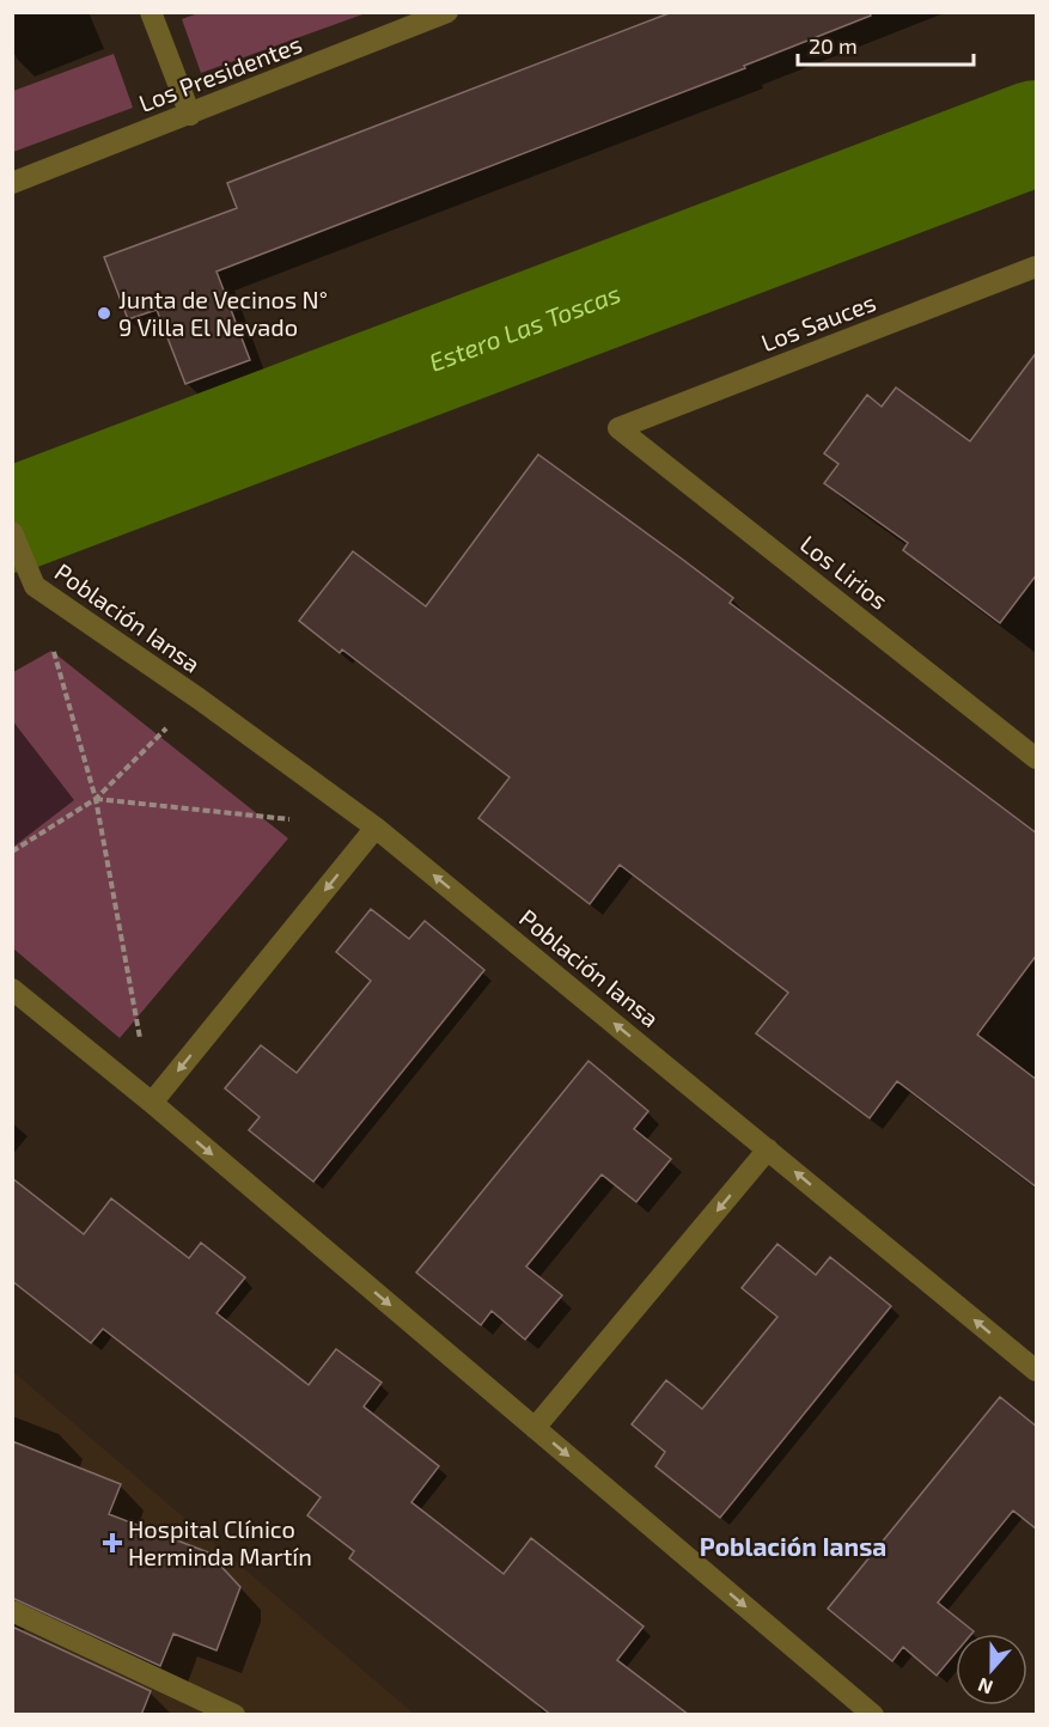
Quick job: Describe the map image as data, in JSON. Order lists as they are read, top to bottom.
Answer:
{
  "streets": {
    "street": [
      "Los Presidentes",
      "Los Sauces",
      "Los Lirios",
      "Población Iansa"
    ]
  },
  "crossings": [
    ["Los Sauces", "Los Lirios"]
  ],
  "one_way": ["Población Iansa"],
  "districts": ["Población Iansa"],
  "water": ["Estero Las Toscas"],
  "places": {
    "other": ["Junta de Vecinos N° 9 Villa El Nevado"],
    "health": ["Hospital Clínico Herminda Martín"]
  },
  "scale_bar": "20 m",
  "north": "bottom"
}
